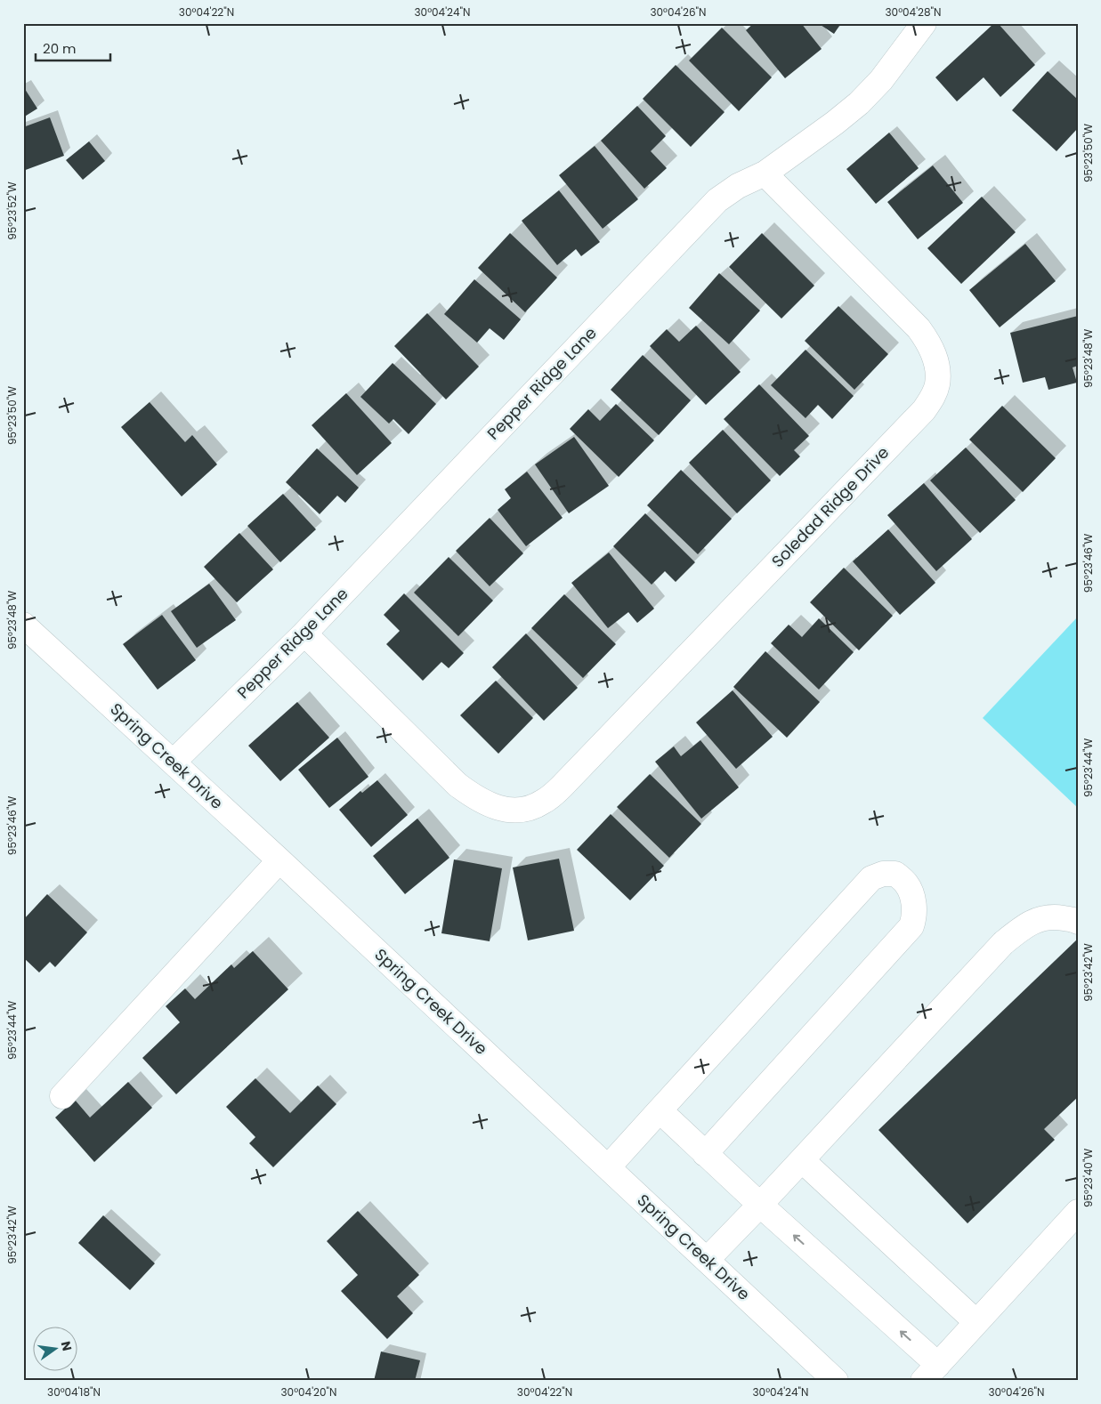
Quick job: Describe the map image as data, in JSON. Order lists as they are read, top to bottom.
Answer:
{
  "streets": {
    "street": ["Pepper Ridge Lane", "Soledad Ridge Drive", "Spring Creek Drive"]
  },
  "crossings": [
    ["Pepper Ridge Lane", "Soledad Ridge Drive"],
    ["Pepper Ridge Lane", "Spring Creek Drive"]
  ],
  "scale_bar": "20 m",
  "north": "right",
  "coordinates": [
    "30°04'22\"N",
    "30°04'24\"N",
    "30°04'26\"N",
    "30°04'28\"N",
    "95°23'50\"W",
    "95°23'52\"W",
    "95°23'48\"W",
    "95°23'46\"W",
    "95°23'44\"W",
    "95°23'42\"W",
    "95°23'40\"W",
    "30°04'18\"N",
    "30°04'20\"N"
  ]
}
